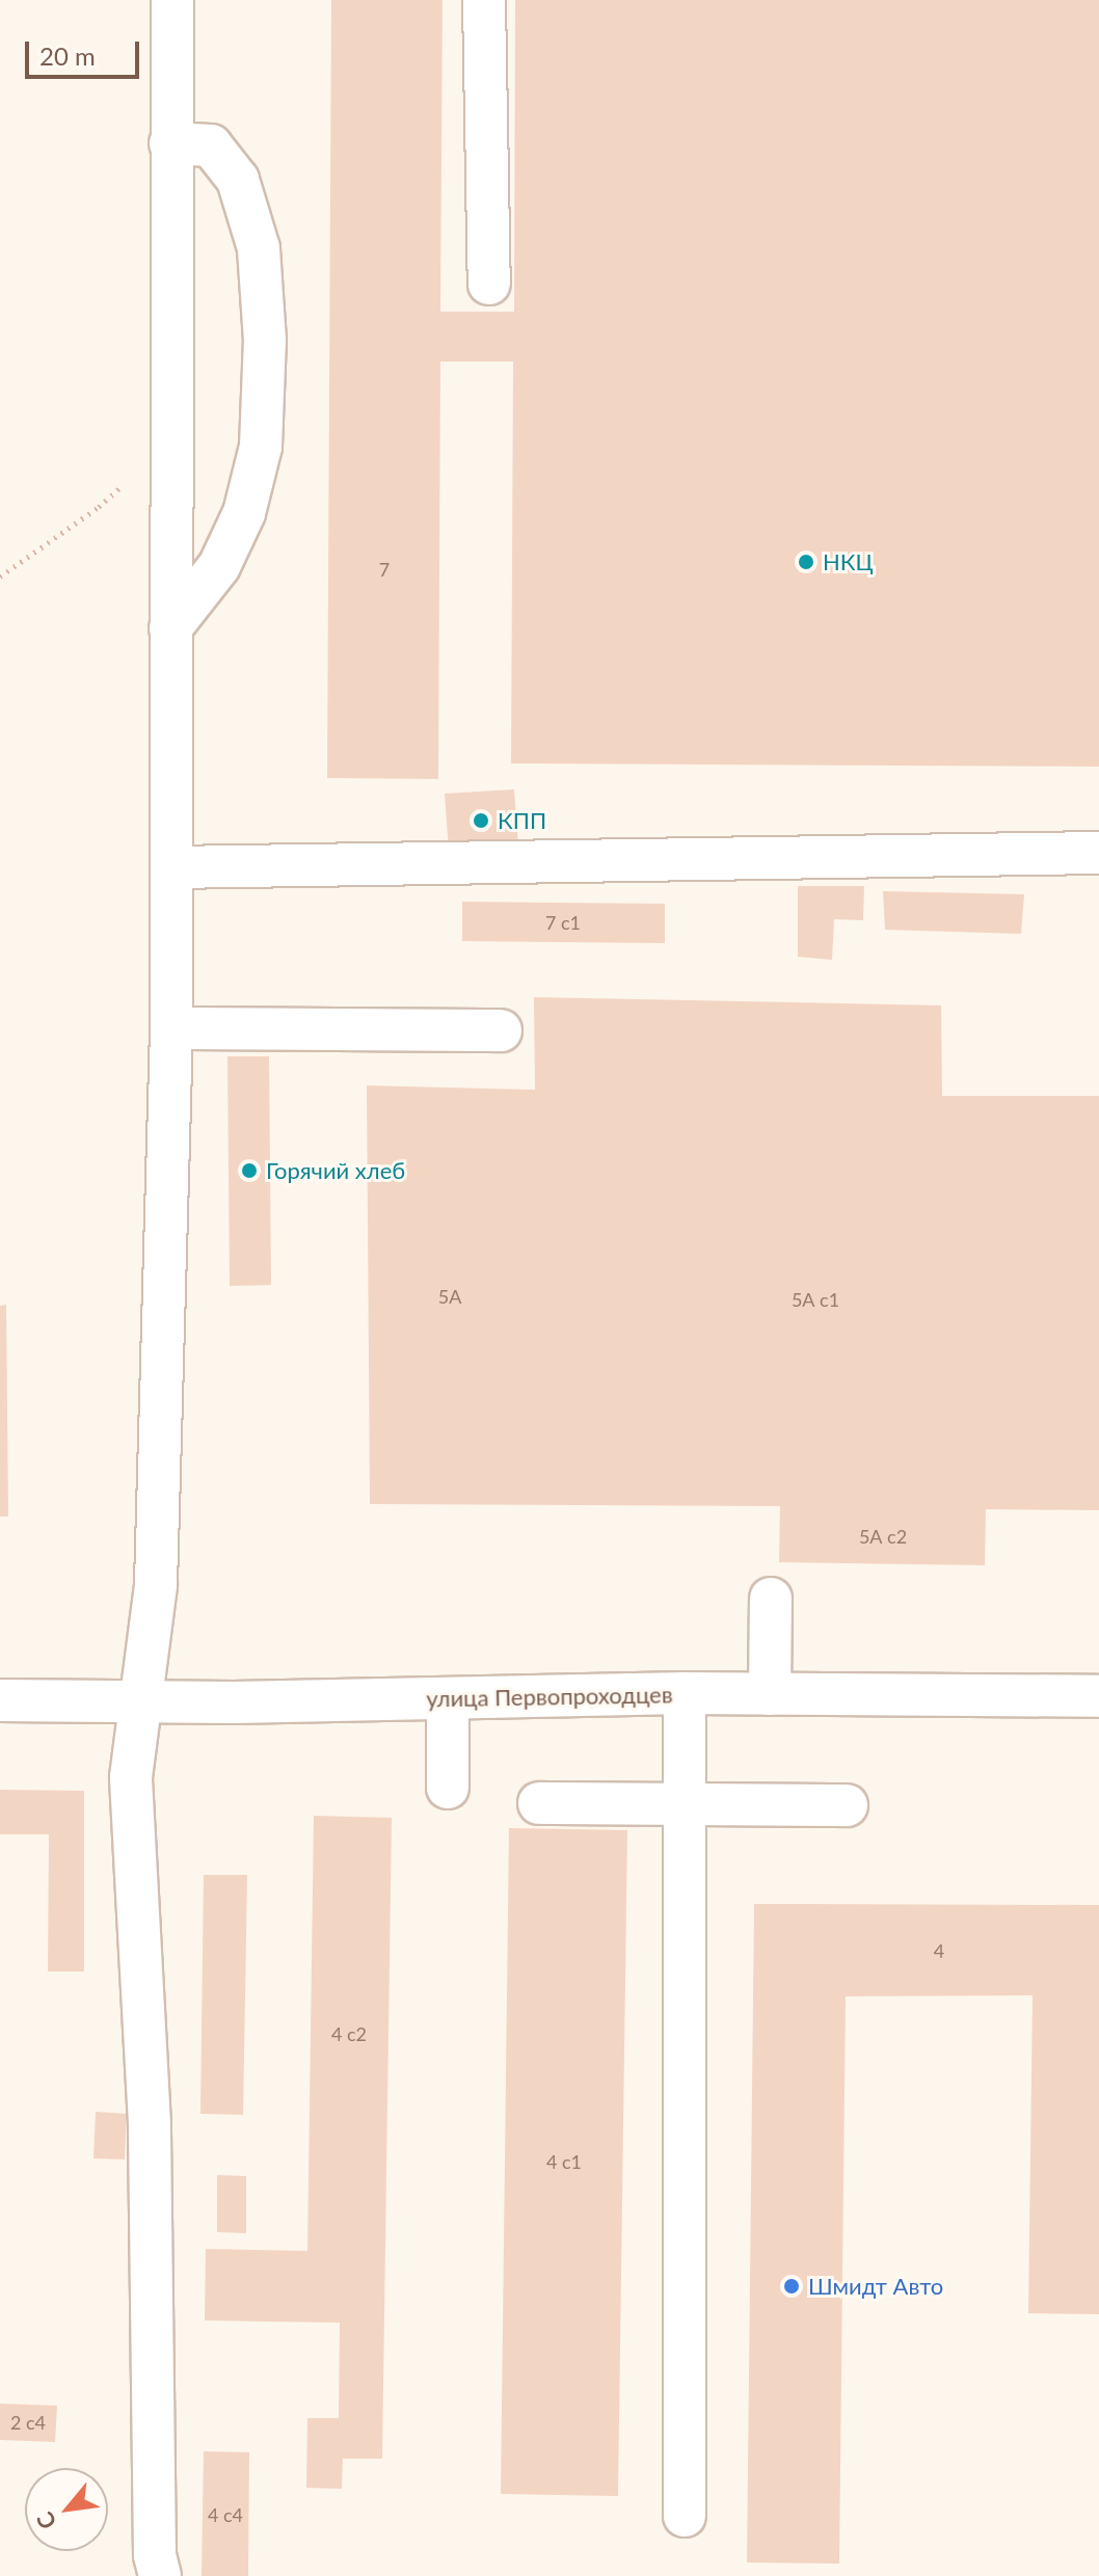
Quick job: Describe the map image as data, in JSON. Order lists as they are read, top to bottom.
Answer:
{
  "streets": {
    "street": ["улица Первопроходцев"]
  },
  "places": [
    "НКЦ",
    "КПП",
    "Горячий хлеб",
    "Шмидт Авто"
  ],
  "house_numbers": [
    "7",
    "7 с1",
    "5А",
    "5А с1",
    "5А с2",
    "4",
    "4 с2",
    "4 с1",
    "2 с4",
    "4 с4"
  ],
  "scale_bar": "20 m",
  "north": "bottom left"
}
